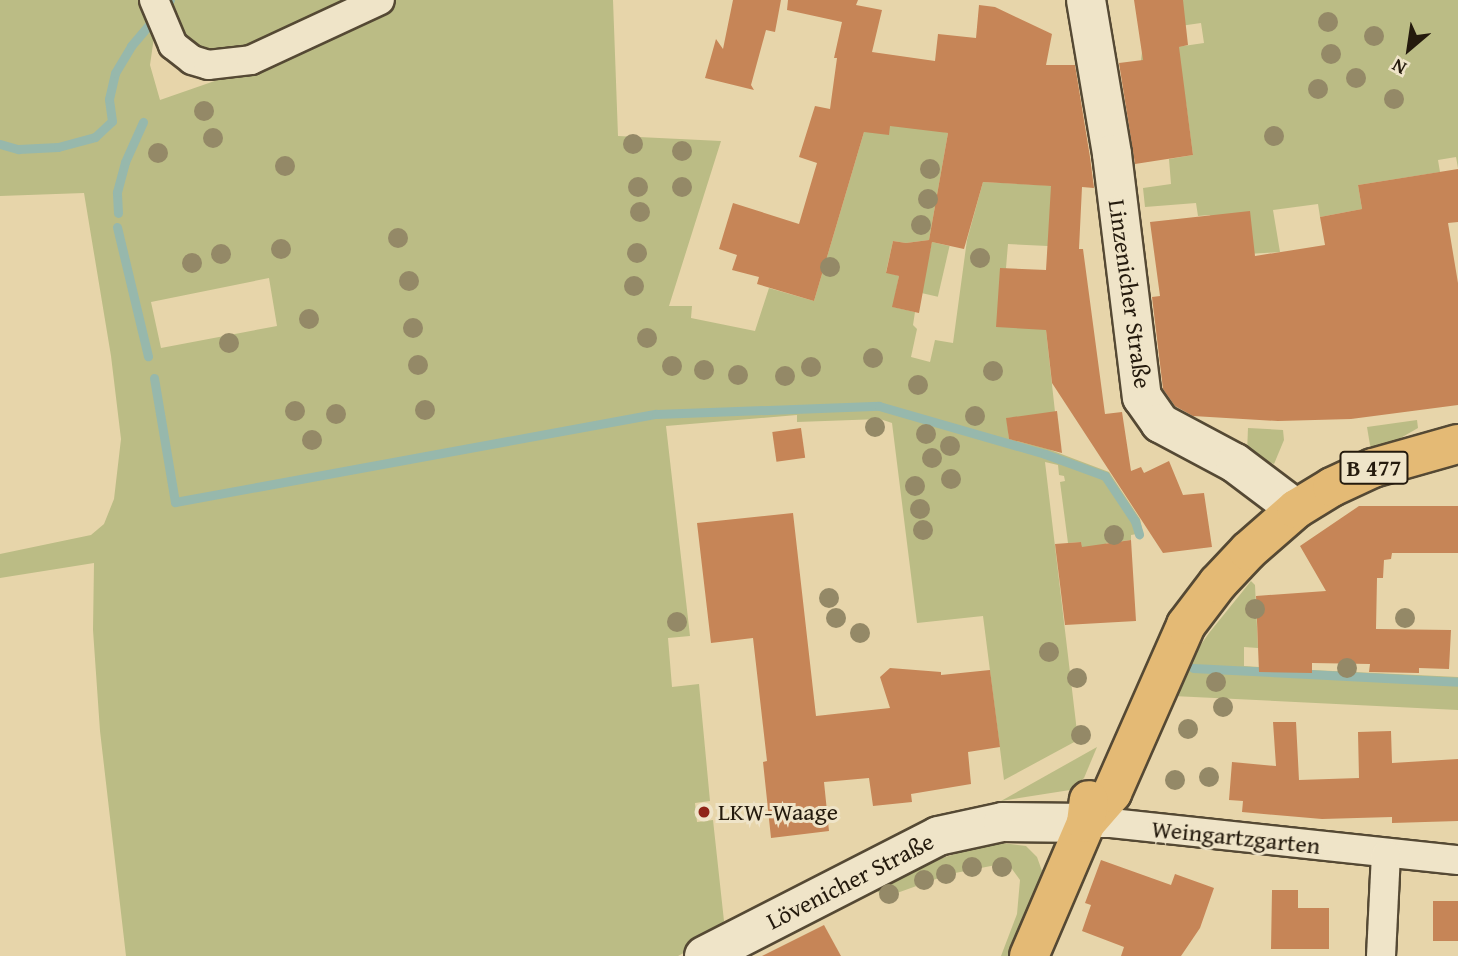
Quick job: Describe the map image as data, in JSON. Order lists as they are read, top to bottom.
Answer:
{
  "streets": {
    "main road": ["Linzenicher Straße", "B 477", "Lövenicher Straße"],
    "street": ["Weingartzgarten"]
  },
  "crossings": [
    ["Linzenicher Straße", "B 477"],
    ["B 477", "Weingartzgarten"],
    ["B 477", "Lövenicher Straße"],
    ["Weingartzgarten", "Lövenicher Straße"]
  ],
  "places": ["LKW-Waage"],
  "north": "bottom left"
}
